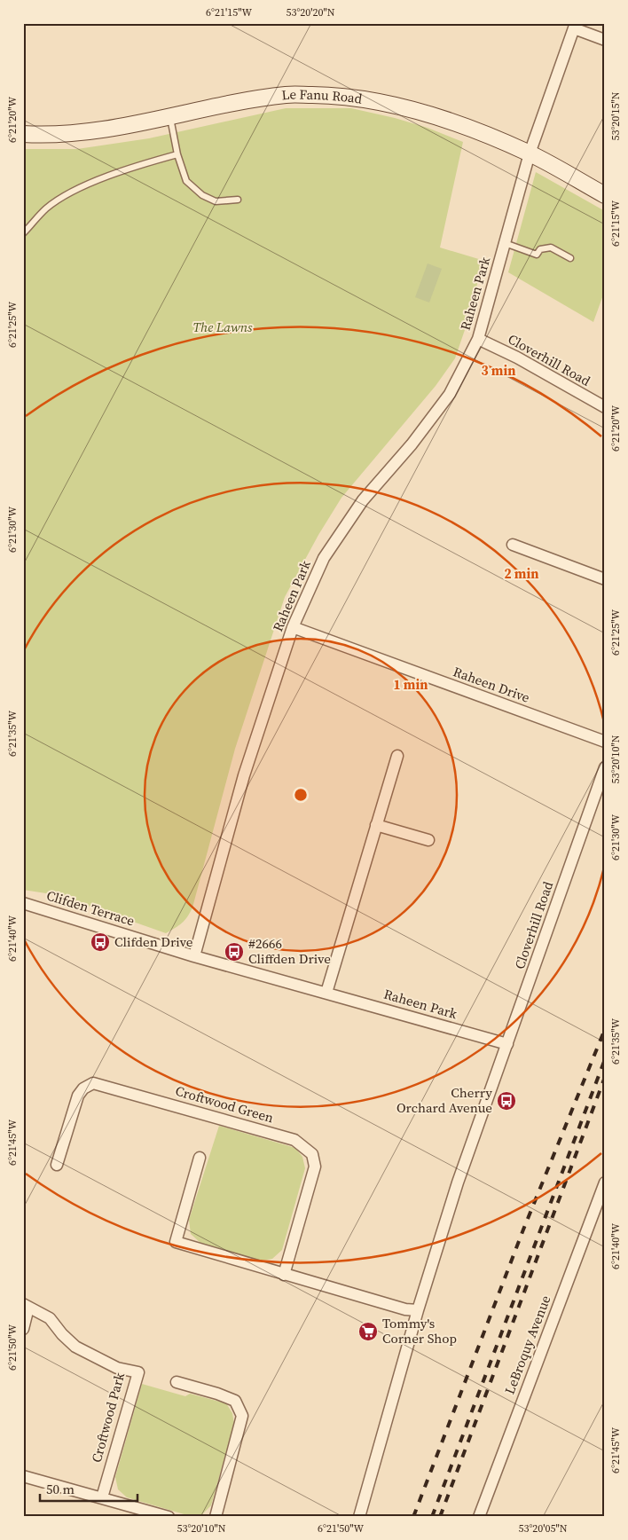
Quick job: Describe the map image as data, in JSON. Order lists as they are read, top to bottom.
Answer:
{
  "streets": {
    "street": [
      "Le Fanu Road",
      "Raheen Park",
      "Cloverhill Road",
      "Raheen Drive",
      "Clifden Terrace",
      "Croftwood Green",
      "LeBroquy Avenue",
      "Croftwood Park"
    ]
  },
  "crossings": [
    ["Le Fanu Road", "Raheen Park"],
    ["Raheen Park", "Cloverhill Road"],
    ["Raheen Park", "Raheen Drive"],
    ["Raheen Park", "Clifden Terrace"]
  ],
  "parks": ["The Lawns"],
  "places": {
    "bus stop": ["Clifden Drive", "#2666 Cliffden Drive", "Cherry Orchard Avenue"],
    "supermarket": ["Tommy's Corner Shop"]
  },
  "scale_bar": "50 m",
  "coordinates": [
    "6°21'15\"W",
    "53°20'20\"N",
    "53°20'15\"N",
    "6°21'20\"W",
    "6°21'25\"W",
    "6°21'30\"W",
    "6°21'35\"W",
    "53°20'10\"N",
    "6°21'40\"W",
    "6°21'45\"W",
    "6°21'50\"W",
    "53°20'05\"N"
  ],
  "rings": ["3 min", "2 min", "1 min"]
}
